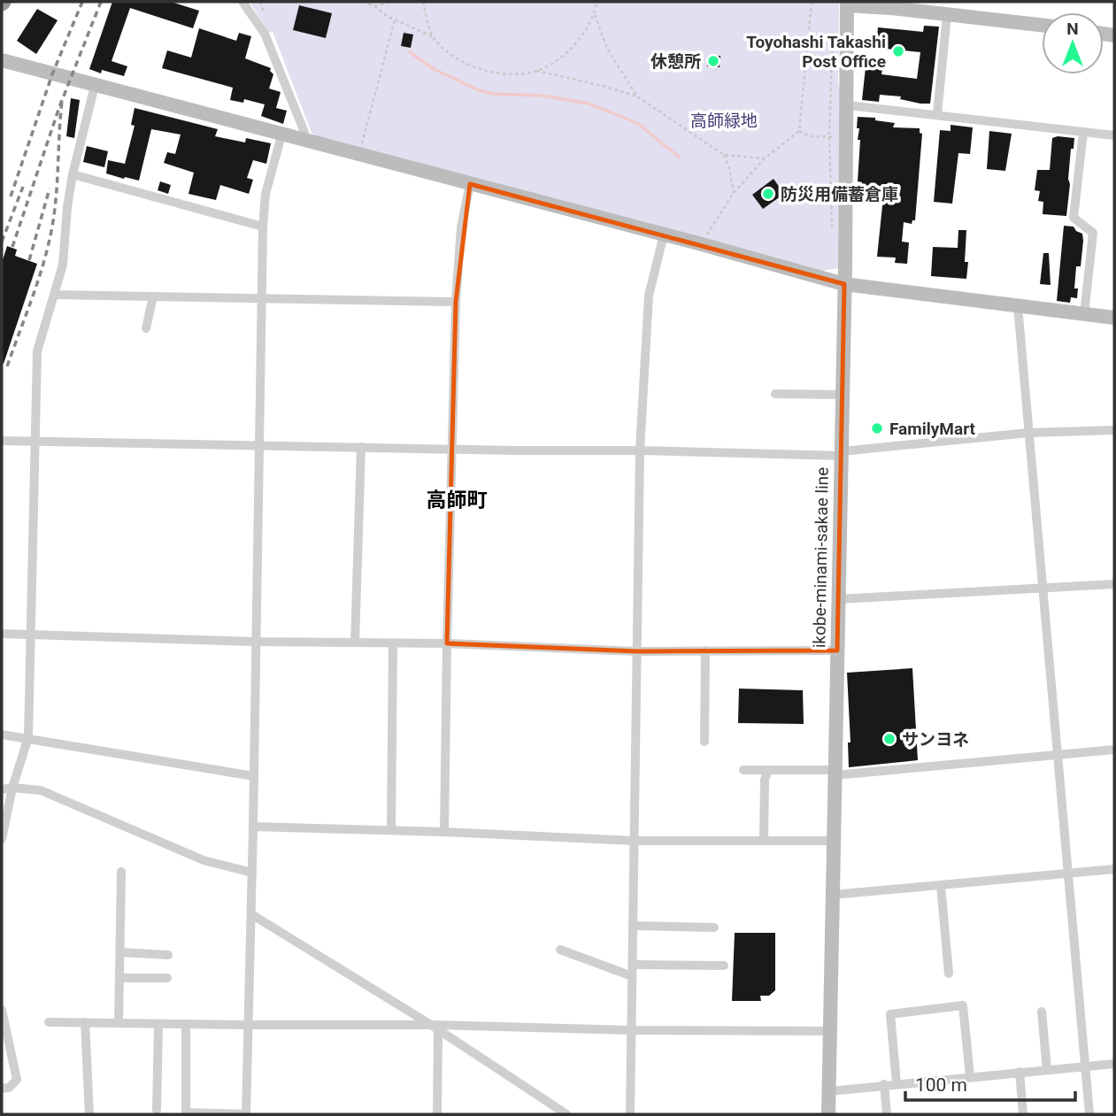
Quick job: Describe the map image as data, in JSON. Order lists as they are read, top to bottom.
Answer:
{
  "streets": {
    "street": ["ikobe-minami-sakae line"]
  },
  "districts": ["高師町"],
  "parks": ["高師緑地"],
  "places": [
    "Toyohashi Takashi Post Office",
    "休憩所",
    "防災用備蓄倉庫",
    "FamilyMart",
    "サンヨネ"
  ],
  "scale_bar": "100 m",
  "north": "top"
}
